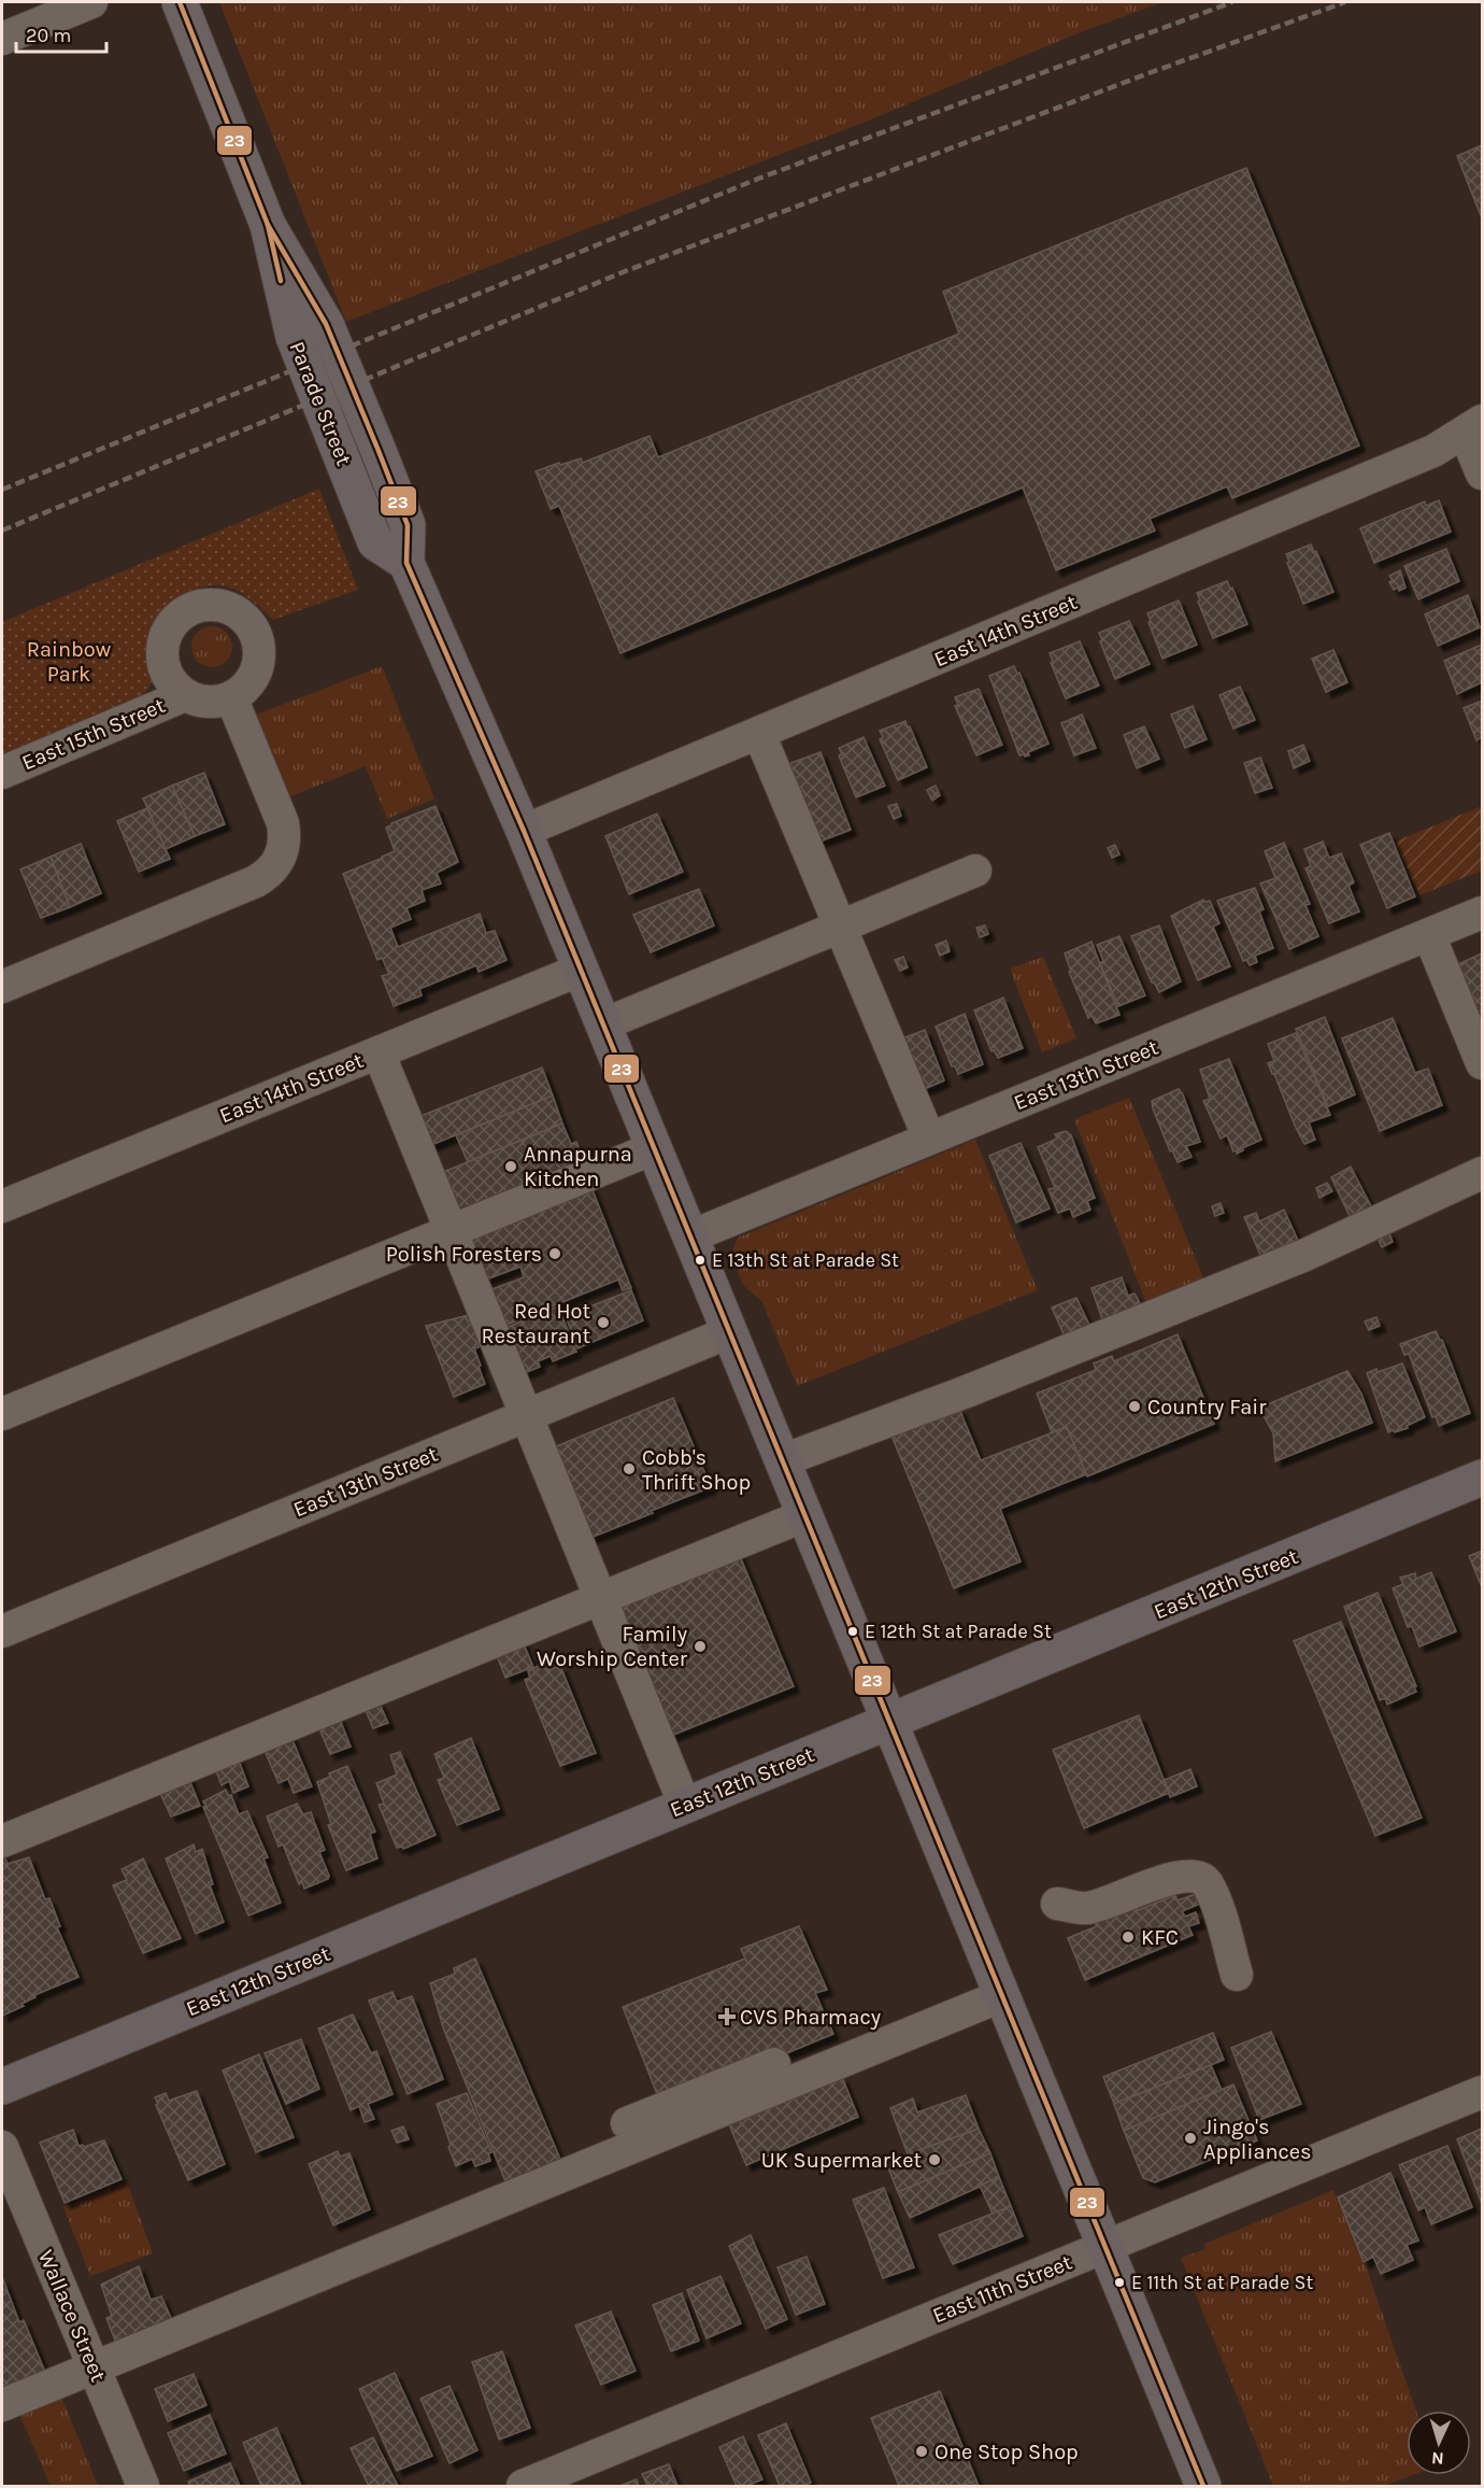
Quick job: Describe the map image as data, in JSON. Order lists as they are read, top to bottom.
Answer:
{
  "streets": {
    "main road": ["Parade Street", "East 12th Street"],
    "street": [
      "East 14th Street",
      "East 15th Street",
      "East 13th Street",
      "East 11th Street",
      "Wallace Street"
    ]
  },
  "crossings": [
    ["Parade Street", "East 14th Street"],
    ["Parade Street", "East 13th Street"],
    ["Parade Street", "East 12th Street"],
    ["Parade Street", "East 11th Street"]
  ],
  "parks": ["Rainbow Park"],
  "places": {
    "other": [
      "Annapurna Kitchen",
      "Polish Foresters",
      "E 13th St at Parade St",
      "Red Hot Restaurant",
      "Country Fair",
      "Cobb's Thrift Shop",
      "E 12th St at Parade St",
      "Family Worship Center",
      "KFC",
      "Jingo's Appliances",
      "UK Supermarket",
      "E 11th St at Parade St",
      "One Stop Shop"
    ],
    "health": ["CVS Pharmacy"]
  },
  "lines": ["transit line 23"],
  "scale_bar": "20 m",
  "north": "bottom"
}
